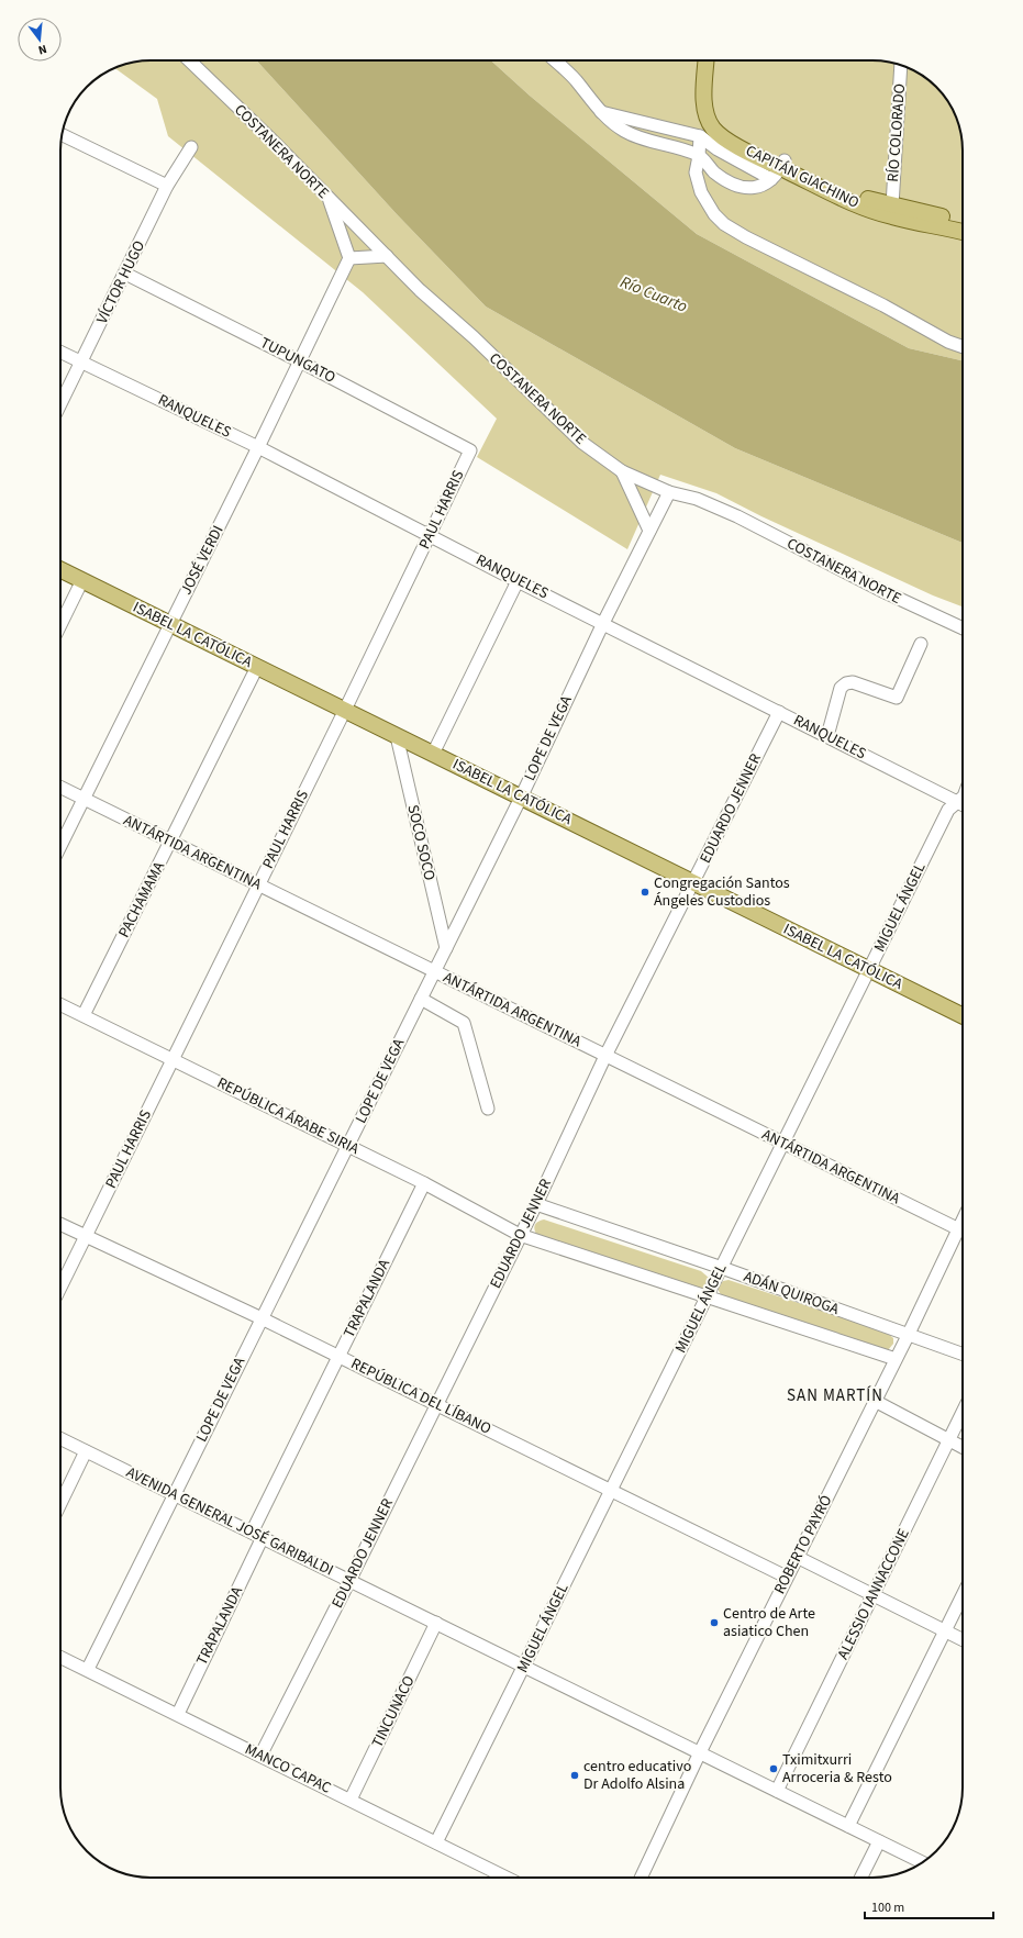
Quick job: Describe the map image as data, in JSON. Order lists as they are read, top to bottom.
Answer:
{
  "streets": {
    "main road": ["CAPITÁN GIACHINO", "ISABEL LA CATÓLICA"],
    "street": [
      "RÍO COLORADO",
      "COSTANERA NORTE",
      "VÍCTOR HUGO",
      "TUPUNGATO",
      "RANQUELES",
      "PAUL HARRIS",
      "JOSÉ VERDI",
      "LOPE DE VEGA",
      "EDUARDO JENNER",
      "SOCO SOCO",
      "ANTÁRTIDA ARGENTINA",
      "PACHAMAMA",
      "MIGUEL ÁNGEL",
      "REPÚBLICA ÁRABE SIRIA",
      "ADÁN QUIROGA",
      "TRAPALANDA",
      "REPÚBLICA DEL LÍBANO",
      "AVENIDA GENERAL JOSÉ GARIBALDI",
      "ROBERTO PAYRÓ",
      "ALESSIO IANNACCONE",
      "TINCUNACO",
      "MANCO CAPAC"
    ]
  },
  "crossings": [
    ["RÍO COLORADO", "CAPITÁN GIACHINO"],
    ["COSTANERA NORTE", "LOPE DE VEGA"],
    ["VÍCTOR HUGO", "TUPUNGATO"],
    ["VÍCTOR HUGO", "RANQUELES"],
    ["TUPUNGATO", "PAUL HARRIS"],
    ["TUPUNGATO", "JOSÉ VERDI"],
    ["RANQUELES", "PAUL HARRIS"],
    ["RANQUELES", "JOSÉ VERDI"],
    ["RANQUELES", "LOPE DE VEGA"],
    ["RANQUELES", "EDUARDO JENNER"],
    ["RANQUELES", "MIGUEL ÁNGEL"],
    ["PAUL HARRIS", "ISABEL LA CATÓLICA"],
    ["PAUL HARRIS", "ANTÁRTIDA ARGENTINA"],
    ["PAUL HARRIS", "REPÚBLICA ÁRABE SIRIA"],
    ["PAUL HARRIS", "REPÚBLICA DEL LÍBANO"],
    ["JOSÉ VERDI", "ISABEL LA CATÓLICA"],
    ["JOSÉ VERDI", "ANTÁRTIDA ARGENTINA"],
    ["ISABEL LA CATÓLICA", "LOPE DE VEGA"],
    ["ISABEL LA CATÓLICA", "EDUARDO JENNER"],
    ["ISABEL LA CATÓLICA", "SOCO SOCO"],
    ["ISABEL LA CATÓLICA", "PACHAMAMA"],
    ["ISABEL LA CATÓLICA", "MIGUEL ÁNGEL"],
    ["LOPE DE VEGA", "SOCO SOCO"],
    ["LOPE DE VEGA", "ANTÁRTIDA ARGENTINA"],
    ["LOPE DE VEGA", "REPÚBLICA ÁRABE SIRIA"],
    ["LOPE DE VEGA", "REPÚBLICA DEL LÍBANO"],
    ["LOPE DE VEGA", "AVENIDA GENERAL JOSÉ GARIBALDI"],
    ["LOPE DE VEGA", "MANCO CAPAC"],
    ["EDUARDO JENNER", "ANTÁRTIDA ARGENTINA"],
    ["EDUARDO JENNER", "REPÚBLICA ÁRABE SIRIA"],
    ["EDUARDO JENNER", "ADÁN QUIROGA"],
    ["EDUARDO JENNER", "REPÚBLICA DEL LÍBANO"],
    ["EDUARDO JENNER", "AVENIDA GENERAL JOSÉ GARIBALDI"],
    ["EDUARDO JENNER", "MANCO CAPAC"],
    ["ANTÁRTIDA ARGENTINA", "PACHAMAMA"],
    ["ANTÁRTIDA ARGENTINA", "MIGUEL ÁNGEL"],
    ["ANTÁRTIDA ARGENTINA", "ROBERTO PAYRÓ"],
    ["PACHAMAMA", "REPÚBLICA ÁRABE SIRIA"],
    ["MIGUEL ÁNGEL", "ADÁN QUIROGA"],
    ["MIGUEL ÁNGEL", "REPÚBLICA DEL LÍBANO"],
    ["MIGUEL ÁNGEL", "AVENIDA GENERAL JOSÉ GARIBALDI"],
    ["MIGUEL ÁNGEL", "MANCO CAPAC"],
    ["REPÚBLICA ÁRABE SIRIA", "ADÁN QUIROGA"],
    ["REPÚBLICA ÁRABE SIRIA", "TRAPALANDA"],
    ["ADÁN QUIROGA", "ROBERTO PAYRÓ"],
    ["TRAPALANDA", "REPÚBLICA DEL LÍBANO"],
    ["TRAPALANDA", "AVENIDA GENERAL JOSÉ GARIBALDI"],
    ["TRAPALANDA", "MANCO CAPAC"],
    ["REPÚBLICA DEL LÍBANO", "ROBERTO PAYRÓ"],
    ["AVENIDA GENERAL JOSÉ GARIBALDI", "ROBERTO PAYRÓ"],
    ["AVENIDA GENERAL JOSÉ GARIBALDI", "ALESSIO IANNACCONE"],
    ["AVENIDA GENERAL JOSÉ GARIBALDI", "TINCUNACO"],
    ["TINCUNACO", "MANCO CAPAC"]
  ],
  "districts": ["SAN MARTÍN"],
  "water": ["Río Cuarto"],
  "places": [
    "Congregación Santos Ángeles Custodios",
    "Centro de Arte asiatico Chen",
    "Tximitxurri Arroceria & Resto",
    "centro educativo Dr Adolfo Alsina"
  ],
  "scale_bar": "100 m",
  "north": "bottom"
}
